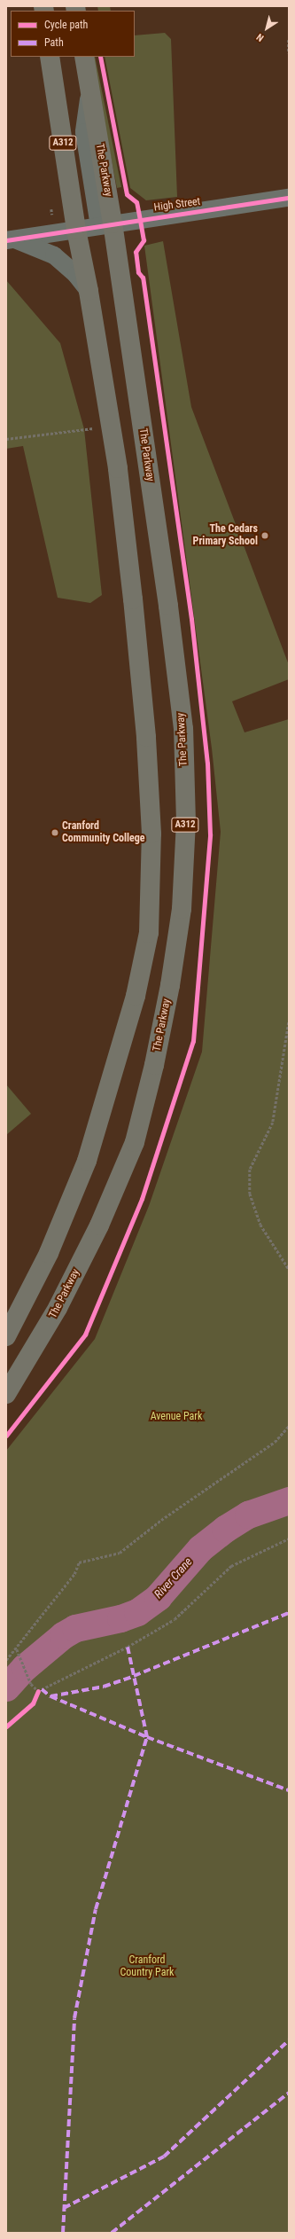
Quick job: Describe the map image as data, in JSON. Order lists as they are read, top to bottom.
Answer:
{
  "streets": {
    "highway": ["A312", "The Parkway"],
    "street": ["High Street"]
  },
  "crossings": [
    ["A312", "High Street"],
    ["The Parkway", "High Street"]
  ],
  "water": ["River Crane"],
  "parks": ["Avenue Park", "Cranford Country Park"],
  "places": ["The Cedars Primary School", "Cranford Community College"],
  "legend": ["Cycle path", "Path"],
  "north": "bottom left"
}
